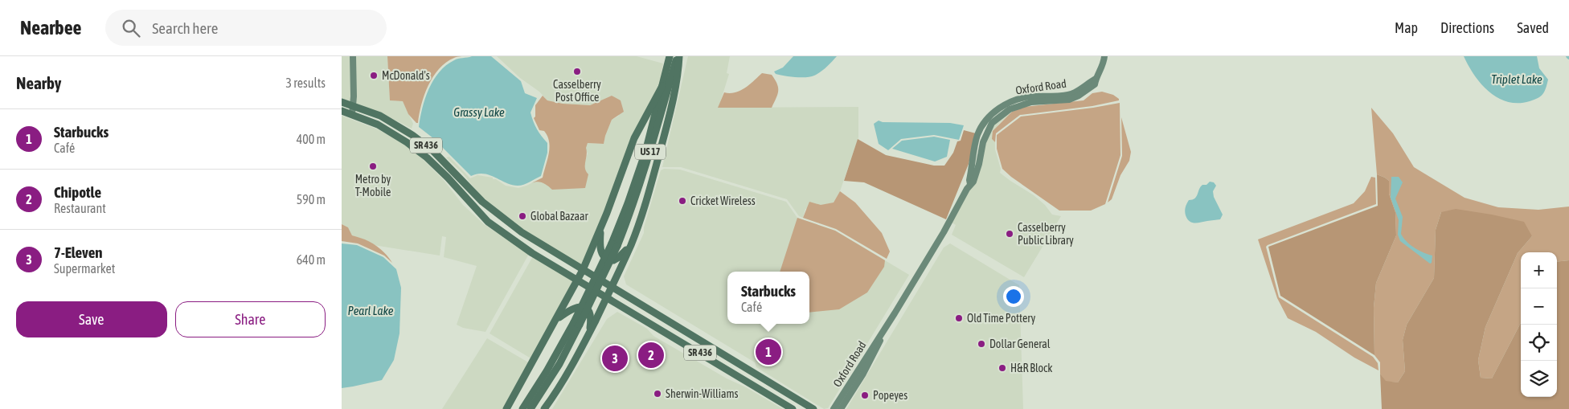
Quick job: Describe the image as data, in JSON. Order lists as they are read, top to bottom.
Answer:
{
  "streets": {
    "main road": ["SR 436", "US 17"],
    "street": ["Oxford Road"]
  },
  "water": ["Triplet Lake", "Grassy Lake", "Pearl Lake"],
  "places": [
    "Casselberry Post Office",
    "McDonald's",
    "Metro by T-Mobile",
    "Cricket Wireless",
    "Global Bazaar",
    "Casselberry Public Library",
    "Old Time Pottery",
    "Dollar General",
    "H&R Block",
    "Sherwin-Williams",
    "Popeyes"
  ],
  "page": {
    "header": "Nearbee",
    "search": "Search here",
    "nav": ["Map", "Directions", "Saved"],
    "heading": ["Nearby", "3 results"],
    "list": [
      {
        "mark": "1",
        "name": "Starbucks",
        "note": "Café",
        "value": "400 m"
      },
      {
        "mark": "2",
        "name": "Chipotle",
        "note": "Restaurant",
        "value": "590 m"
      },
      {
        "mark": "3",
        "name": "7-Eleven",
        "note": "Supermarket",
        "value": "640 m"
      }
    ],
    "map_buttons": ["+", "−"],
    "popup": ["Starbucks", "Café"],
    "buttons": ["Save", "Share"],
    "pins": ["1", "2", "3"]
  }
}
